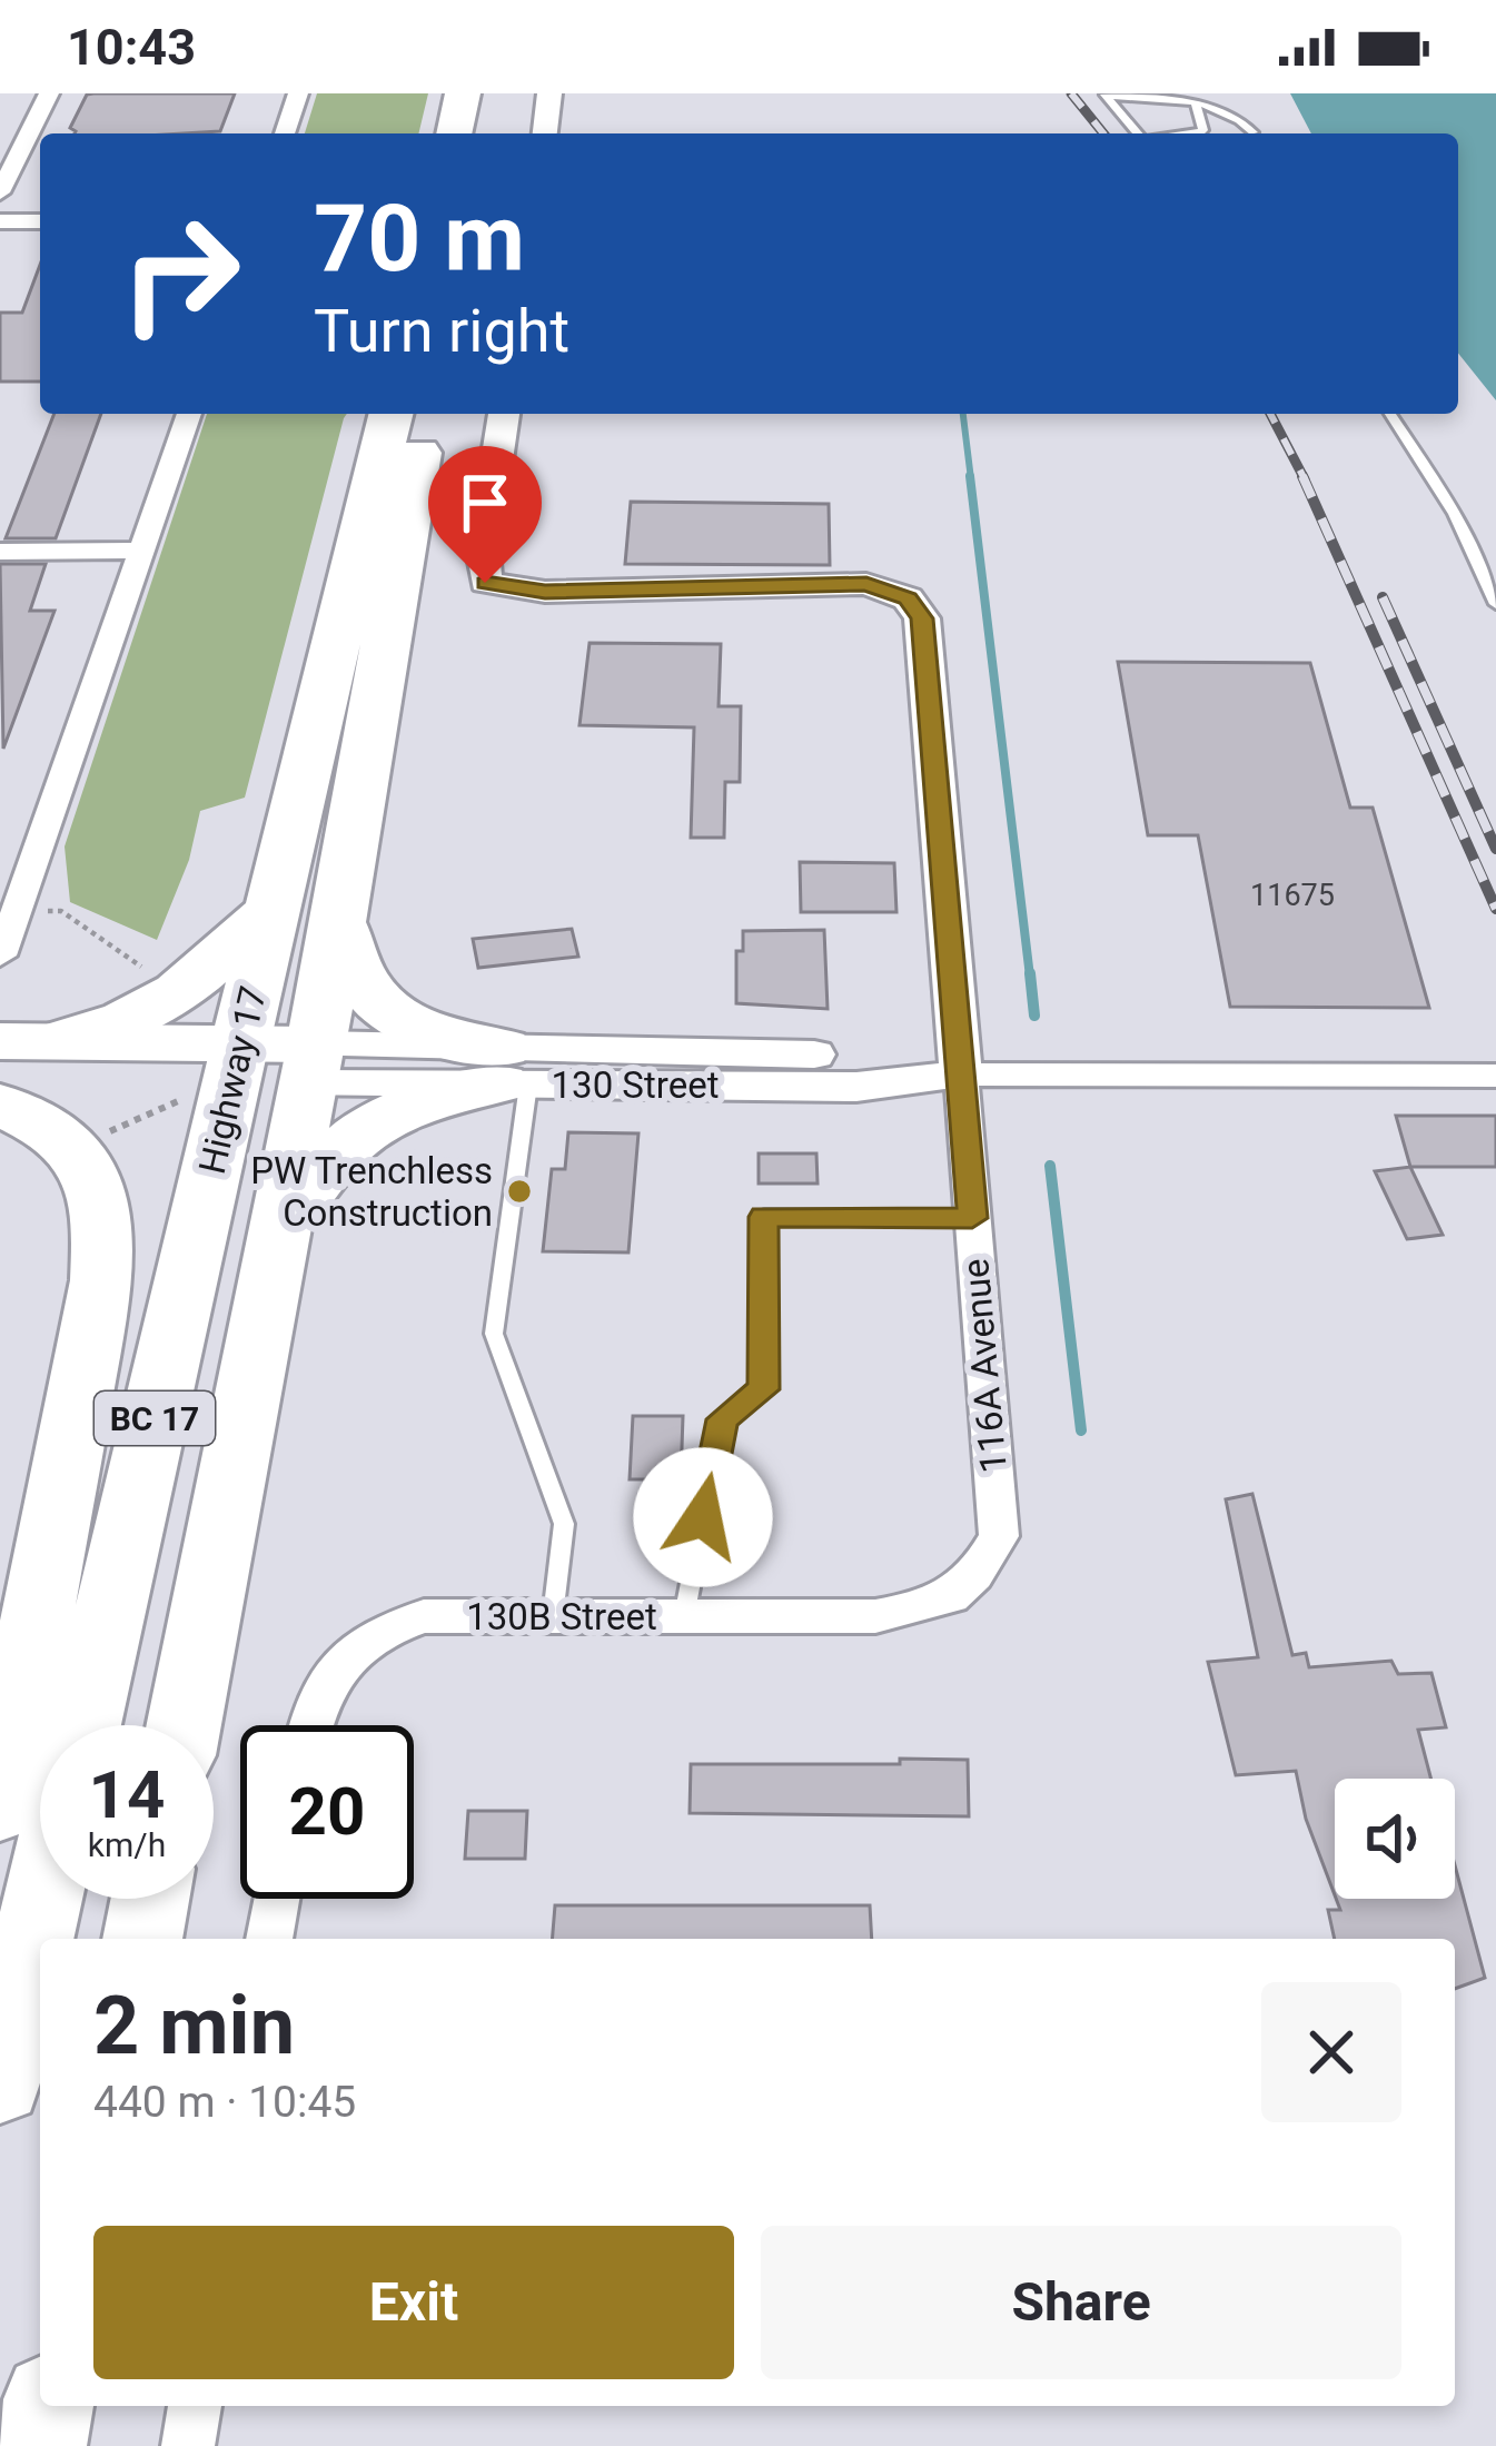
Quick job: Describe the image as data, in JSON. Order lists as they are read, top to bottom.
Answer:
{
  "streets": {
    "highway": ["Highway 17", "BC 17"],
    "street": ["130 Street", "116A Avenue", "130B Street"]
  },
  "crossings": [
    ["Highway 17", "130 Street"],
    ["130 Street", "116A Avenue"],
    ["116A Avenue", "130B Street"]
  ],
  "places": ["PW Trenchless Construction"],
  "house_numbers": ["11675"],
  "page": {
    "status": "10:43",
    "turn": ["70 m", "Turn right"],
    "speed": "14 km/h",
    "limit": "20",
    "heading": ["2 min", "440 m · 10:45"],
    "buttons": ["Exit", "Share"]
  }
}
